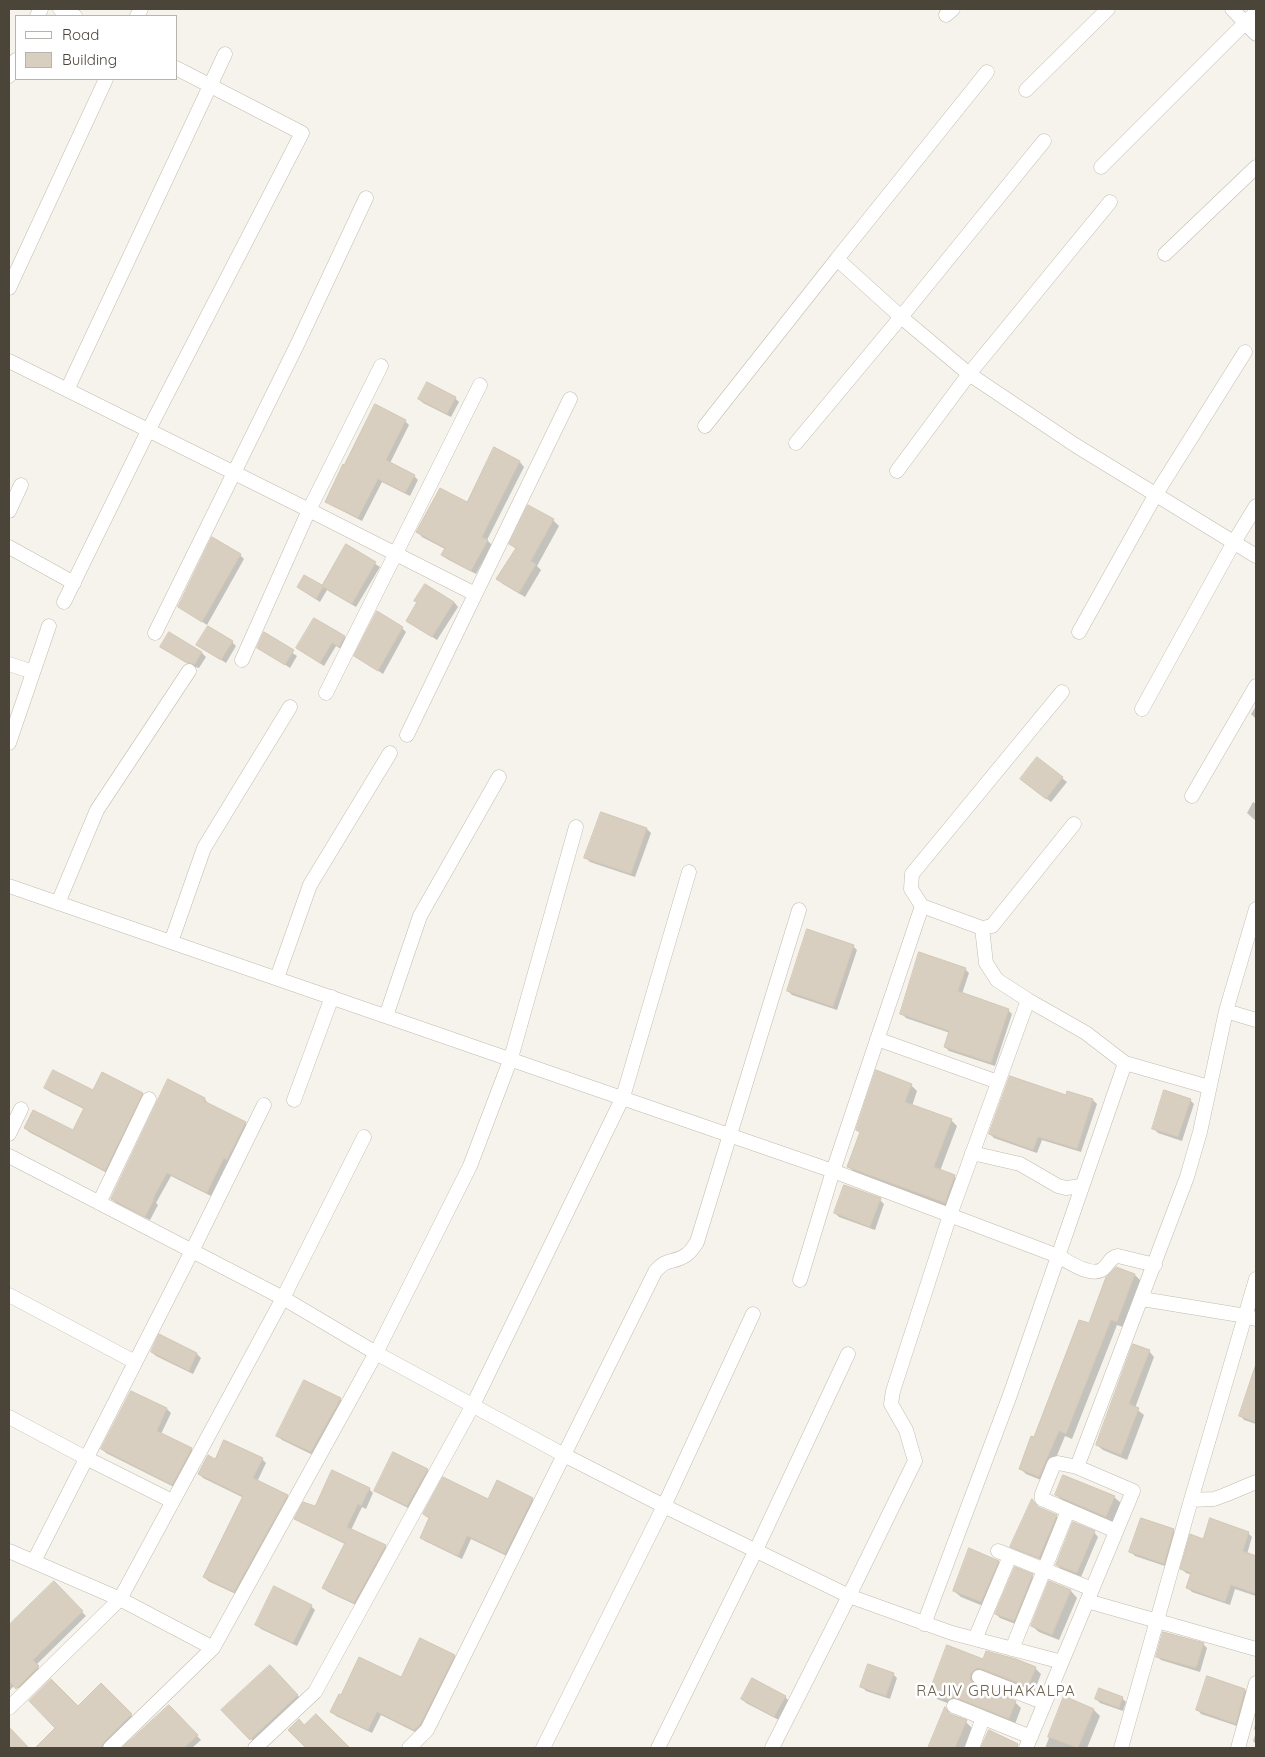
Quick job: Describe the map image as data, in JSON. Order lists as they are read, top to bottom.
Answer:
{
  "districts": ["RAJIV GRUHAKALPA"],
  "legend": ["Road", "Building"]
}
